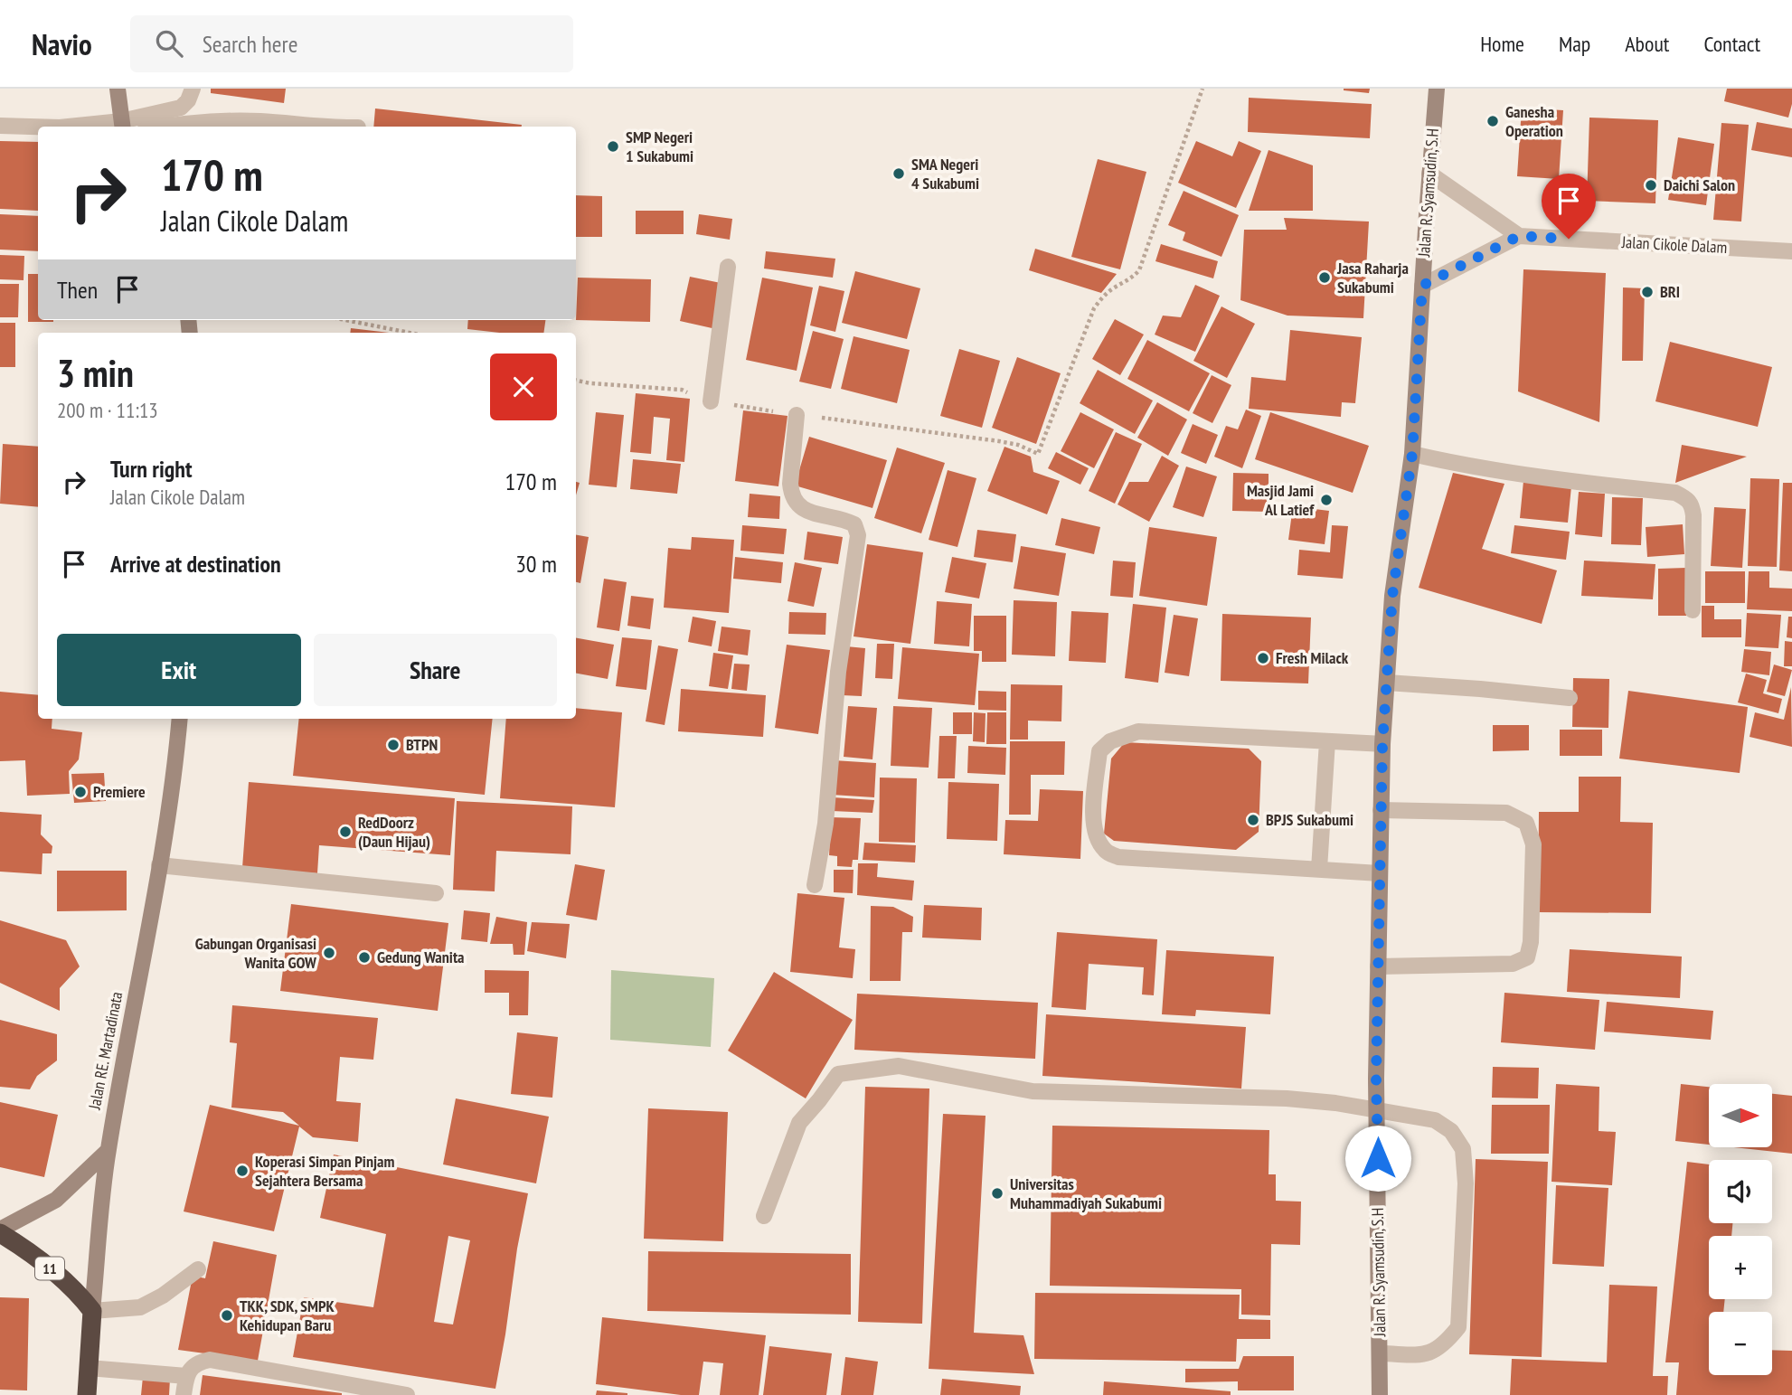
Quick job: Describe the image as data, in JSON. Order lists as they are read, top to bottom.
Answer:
{
  "streets": {
    "highway": ["Jalan RE. Martadinata", "11"],
    "street": ["Jalan R. Syamsudin, S.H", "Jalan Cikole Dalam"]
  },
  "crossings": [
    ["Jalan RE. Martadinata", "11"]
  ],
  "places": [
    "Ganesha Operation",
    "SMP Negeri 1 Sukabumi",
    "SMA Negeri 4 Sukabumi",
    "Daichi Salon",
    "Jasa Raharja Sukabumi",
    "BRI",
    "Masjid Jami Al Latief",
    "Fresh Milack",
    "BTPN",
    "Premiere",
    "BPJS Sukabumi",
    "RedDoorz (Daun Hijau)",
    "Gabungan Organisasi Wanita GOW",
    "Gedung Wanita",
    "Koperasi Simpan Pinjam Sejahtera Bersama",
    "Universitas Muhammadiyah Sukabumi",
    "TKK, SDK, SMPK Kehidupan Baru"
  ],
  "north": "right",
  "page": {
    "header": "Navio",
    "search": "Search here",
    "nav": [
      "Home",
      "Map",
      "About",
      "Contact"
    ],
    "turn": ["170 m", "Jalan Cikole Dalam"],
    "then": "Then",
    "heading": ["3 min", "200 m · 11:13"],
    "list": [
      {
        "name": "Turn right",
        "note": "Jalan Cikole Dalam",
        "value": "170 m"
      },
      {
        "name": "Arrive at destination",
        "value": "30 m"
      }
    ],
    "buttons": ["Exit", "Share"],
    "map_buttons": ["+", "−"]
  }
}
